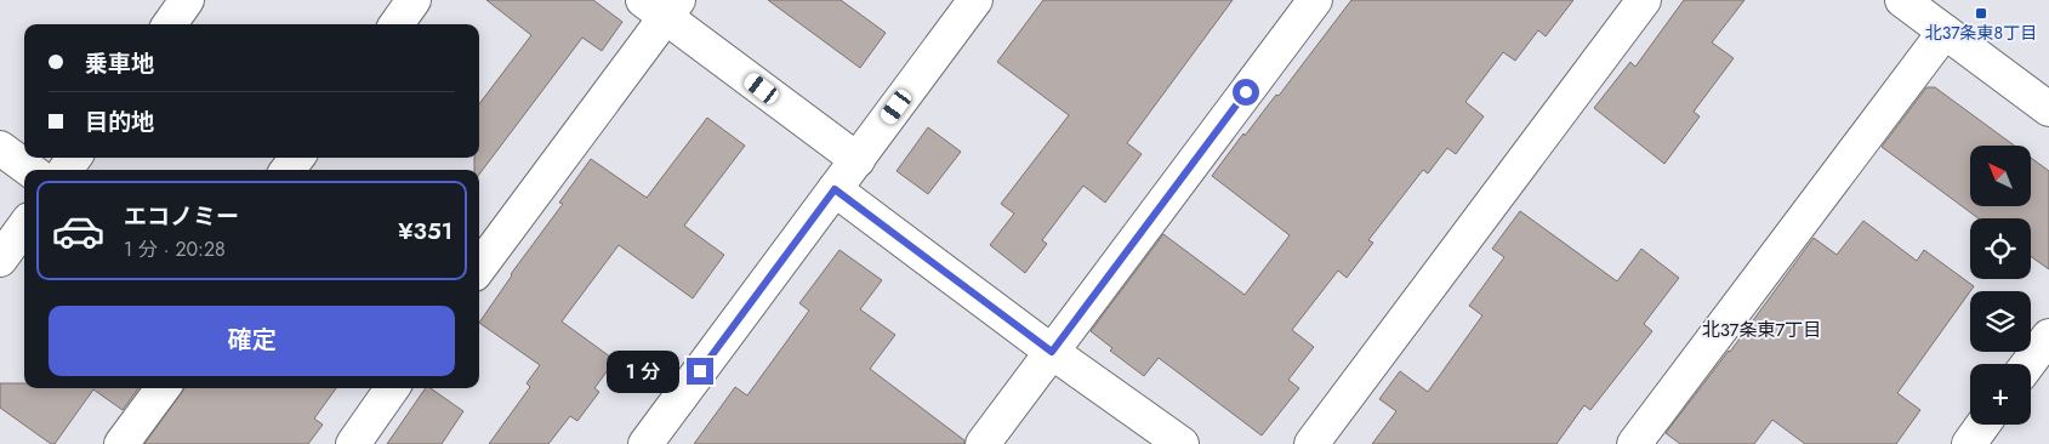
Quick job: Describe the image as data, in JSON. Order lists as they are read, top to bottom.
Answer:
{
  "districts": ["北37条東7丁目"],
  "places": {
    "transit": ["北37条東8丁目"]
  },
  "north": "top left",
  "page": {
    "banner": ["乗車地", "目的地"],
    "map_buttons": "+",
    "list": [
      {
        "name": "エコノミー",
        "note": "1 分 · 20:28",
        "value": "¥351"
      }
    ],
    "buttons": "確定",
    "bubble": "1 分"
  }
}
